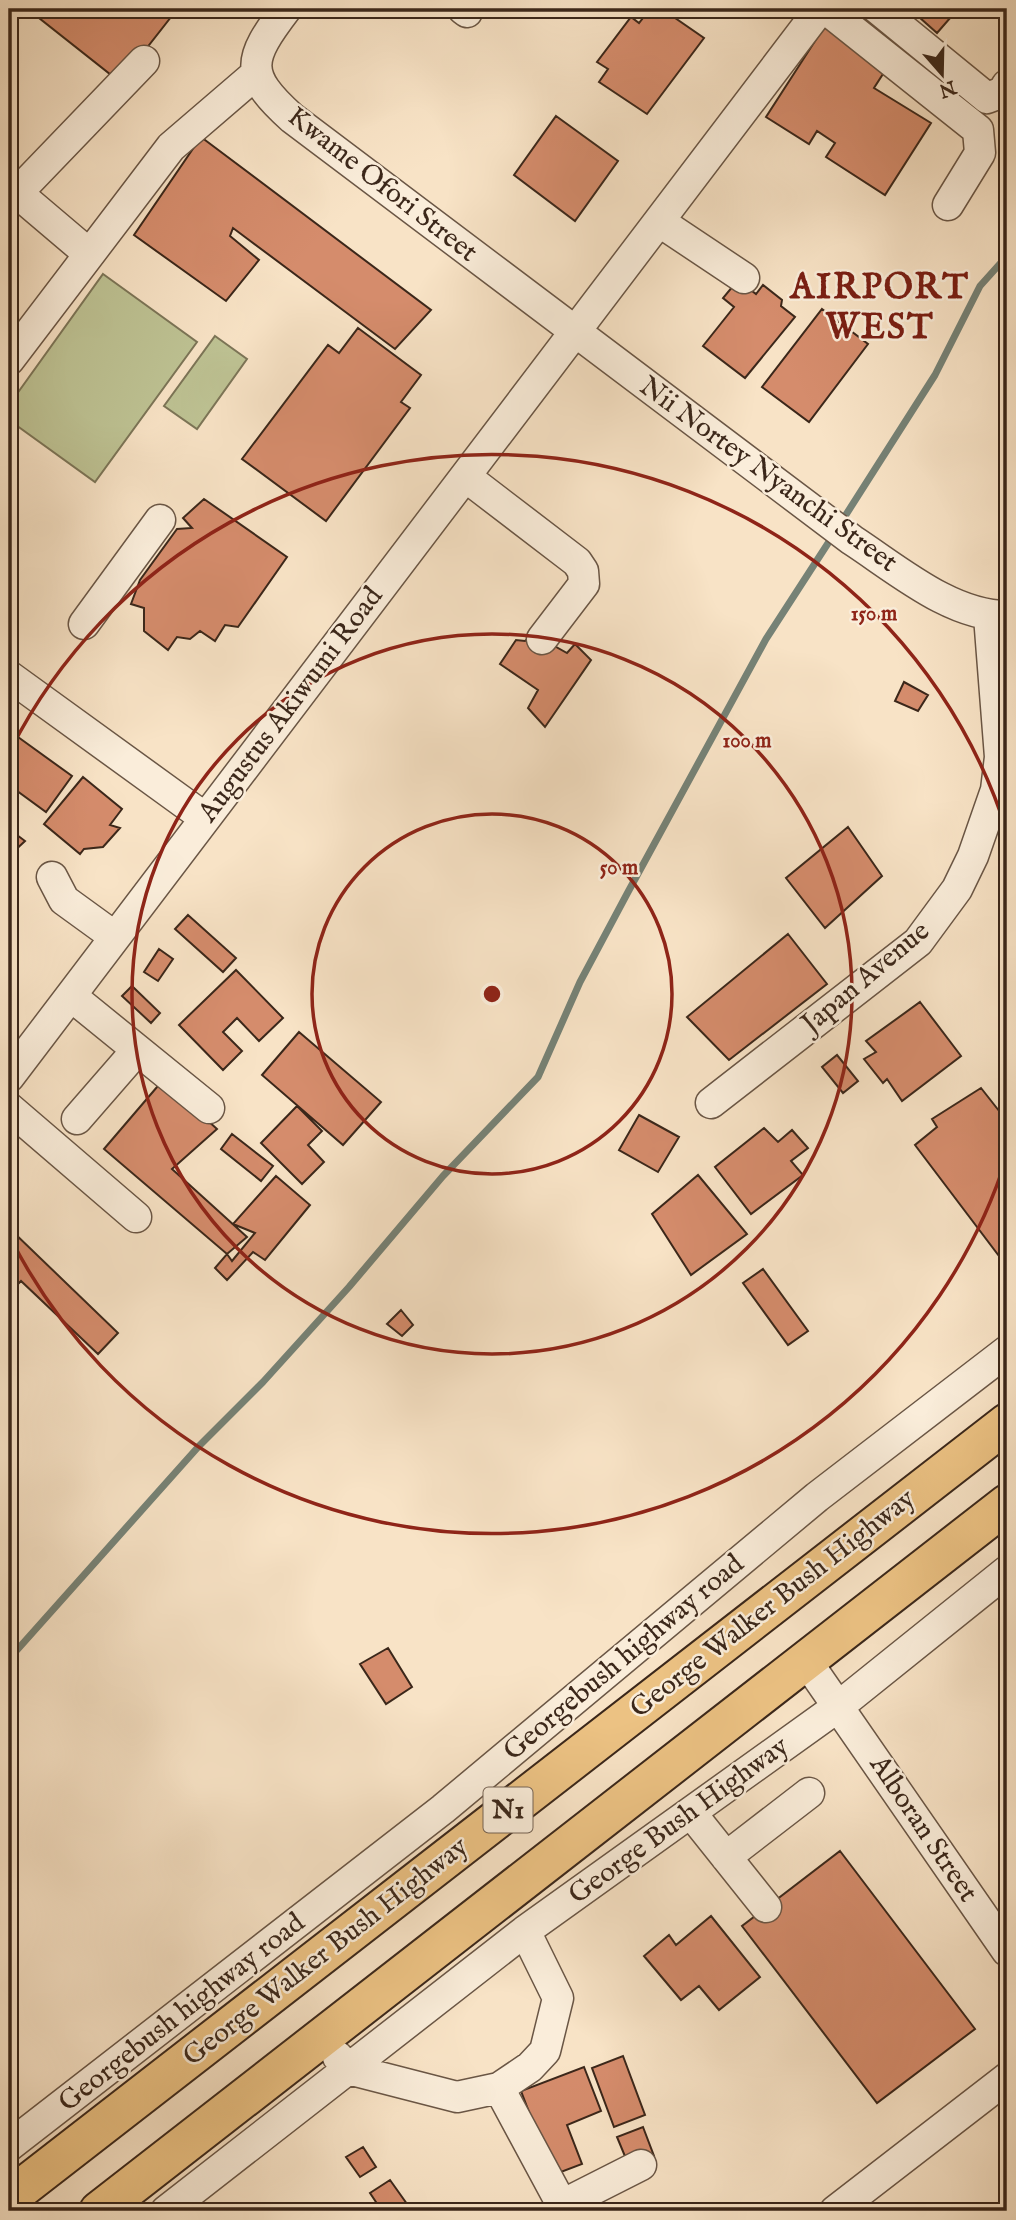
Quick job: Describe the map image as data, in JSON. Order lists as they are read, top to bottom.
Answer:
{
  "streets": {
    "highway": ["George Walker Bush Highway", "N1"],
    "street": [
      "Kwame Ofori Street",
      "Nii Nortey Nyanchi Street",
      "Augustus Akiwumi Road",
      "Japan Avenue",
      "Georgebush highway road",
      "George Bush Highway",
      "Alboran Street"
    ]
  },
  "crossings": [
    ["Kwame Ofori Street", "Nii Nortey Nyanchi Street"],
    ["Kwame Ofori Street", "Augustus Akiwumi Road"],
    ["Nii Nortey Nyanchi Street", "Augustus Akiwumi Road"],
    ["Nii Nortey Nyanchi Street", "Japan Avenue"],
    ["N1", "Alboran Street"],
    ["George Bush Highway", "Alboran Street"]
  ],
  "districts": ["AIRPORT WEST"],
  "north": "bottom",
  "rings": ["150 m", "100 m", "50 m"]
}
